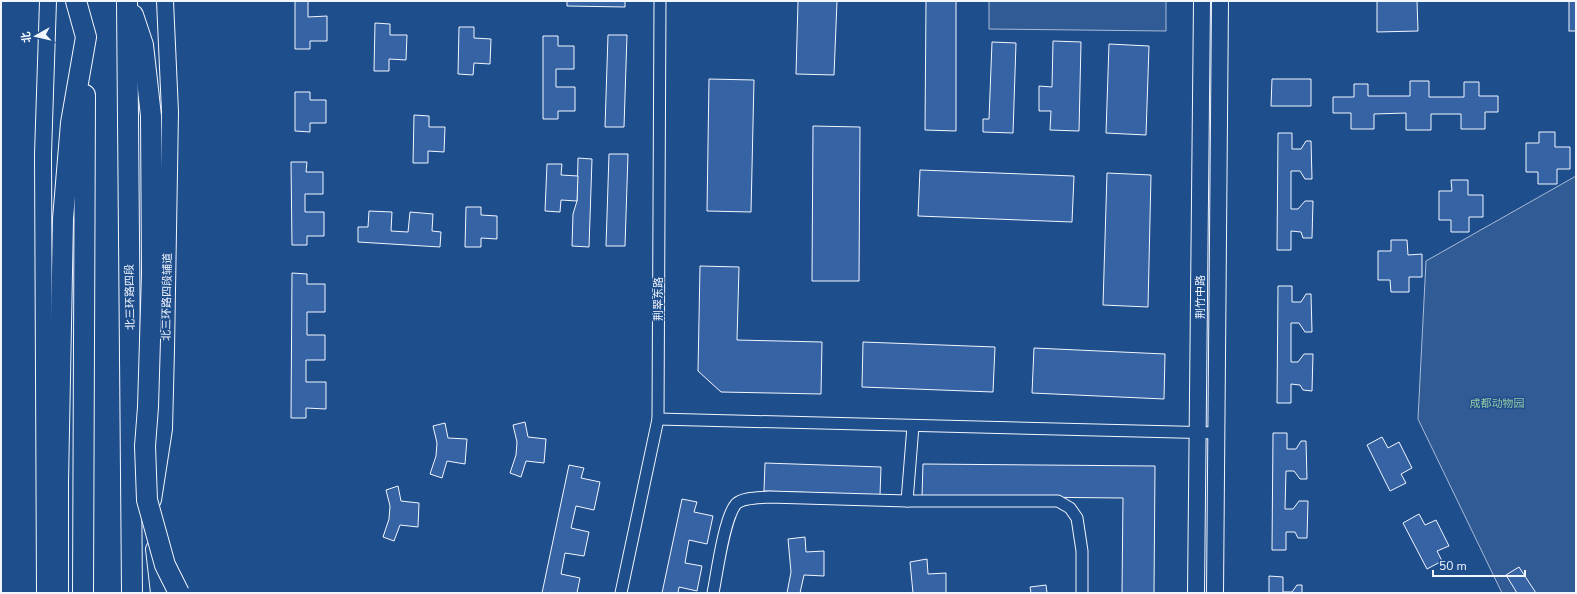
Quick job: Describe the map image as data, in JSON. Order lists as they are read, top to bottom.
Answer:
{
  "streets": {
    "highway": ["北三环路四段"],
    "main road": ["北三环路四段辅道", "荆竹中路"],
    "street": ["荆翠东路"]
  },
  "parks": ["成都动物园"],
  "scale_bar": "50 m",
  "north": "left"
}
